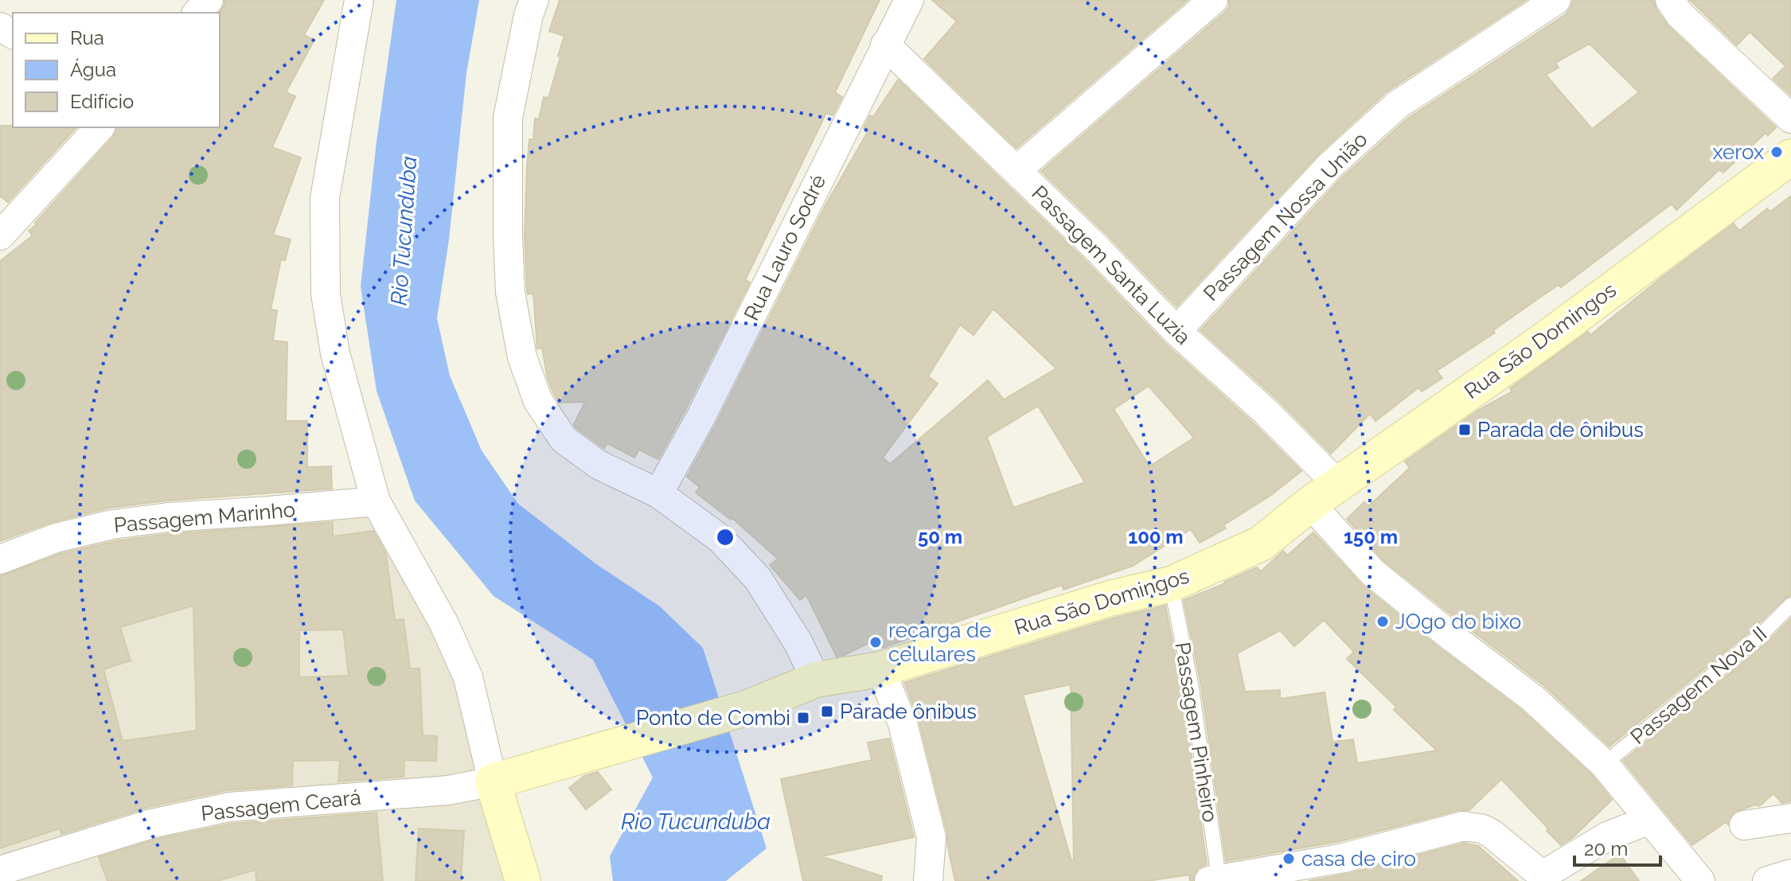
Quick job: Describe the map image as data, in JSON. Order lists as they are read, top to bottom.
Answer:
{
  "streets": {
    "street": [
      "Passagem Nossa União",
      "Rua Lauro Sodré",
      "Passagem Santa Luzia",
      "Rua São Domingos",
      "Passagem Marinho",
      "Passagem Ceará"
    ],
    "lane": ["Passagem Nova II", "Passagem Pinheiro"]
  },
  "crossings": [
    ["Passagem Nossa União", "Passagem Santa Luzia"],
    ["Rua Lauro Sodré", "Passagem Santa Luzia"],
    ["Passagem Santa Luzia", "Rua São Domingos"],
    ["Rua São Domingos", "Passagem Pinheiro"],
    ["Rua São Domingos", "Passagem Ceará"]
  ],
  "water": ["Rio Tucunduba"],
  "places": {
    "other": [
      "xerox",
      "JOgo do bixo",
      "recarga de celulares",
      "casa de ciro"
    ],
    "transit": ["Parada de ônibus", "Parade ônibus", "Ponto de Combi"]
  },
  "legend": ["Rua", "Água", "Edifício"],
  "scale_bar": "20 m",
  "rings": ["50 m", "100 m", "150 m"]
}
